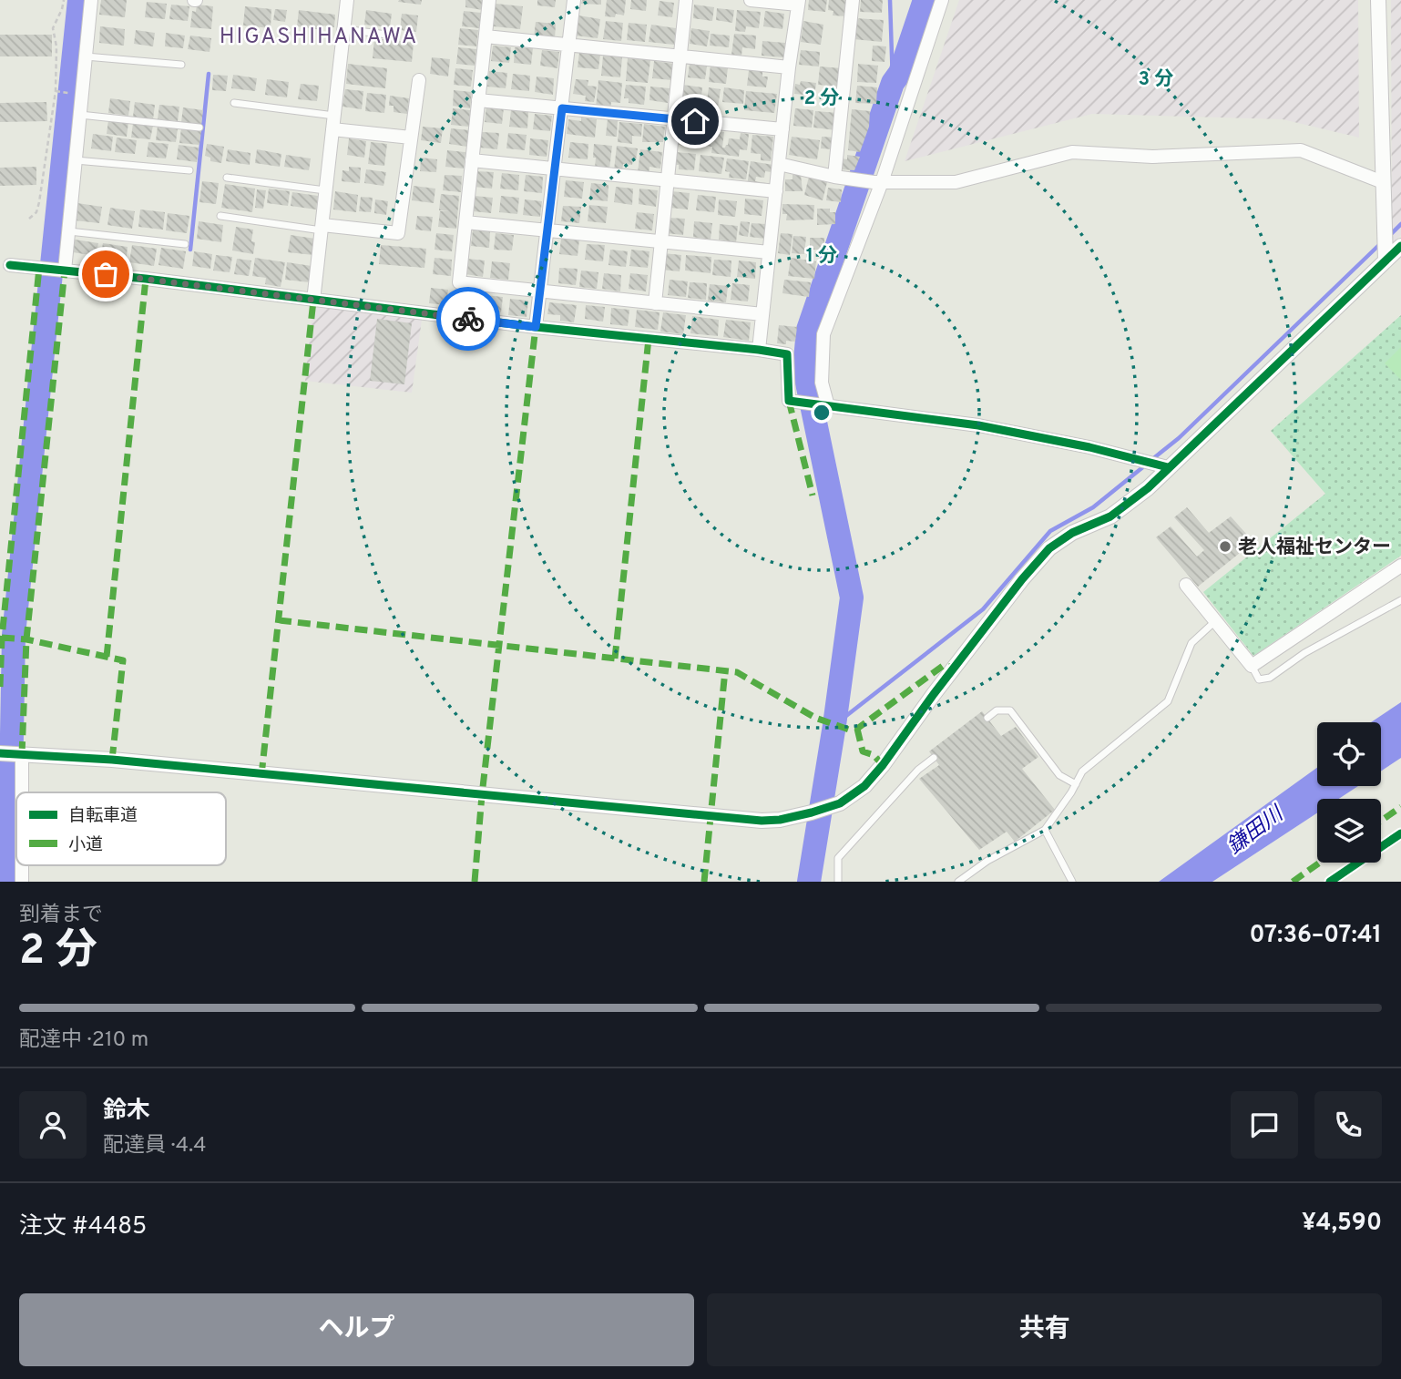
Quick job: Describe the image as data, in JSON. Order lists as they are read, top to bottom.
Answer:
{
  "districts": ["HIGASHIHANAWA"],
  "water": ["鎌田川"],
  "places": ["老人福祉センター"],
  "legend": ["自転車道", "小道"],
  "page": {
    "heading": ["2 分", "到着まで", "07:36–07:41"],
    "panel": [
      "鈴木",
      "配達員 · 4.4",
      "注文 #4485",
      "¥4,590"
    ],
    "bar": "配達中 · 210 m",
    "buttons": ["ヘルプ", "共有"]
  },
  "rings": ["3 分", "2 分", "1 分"]
}
